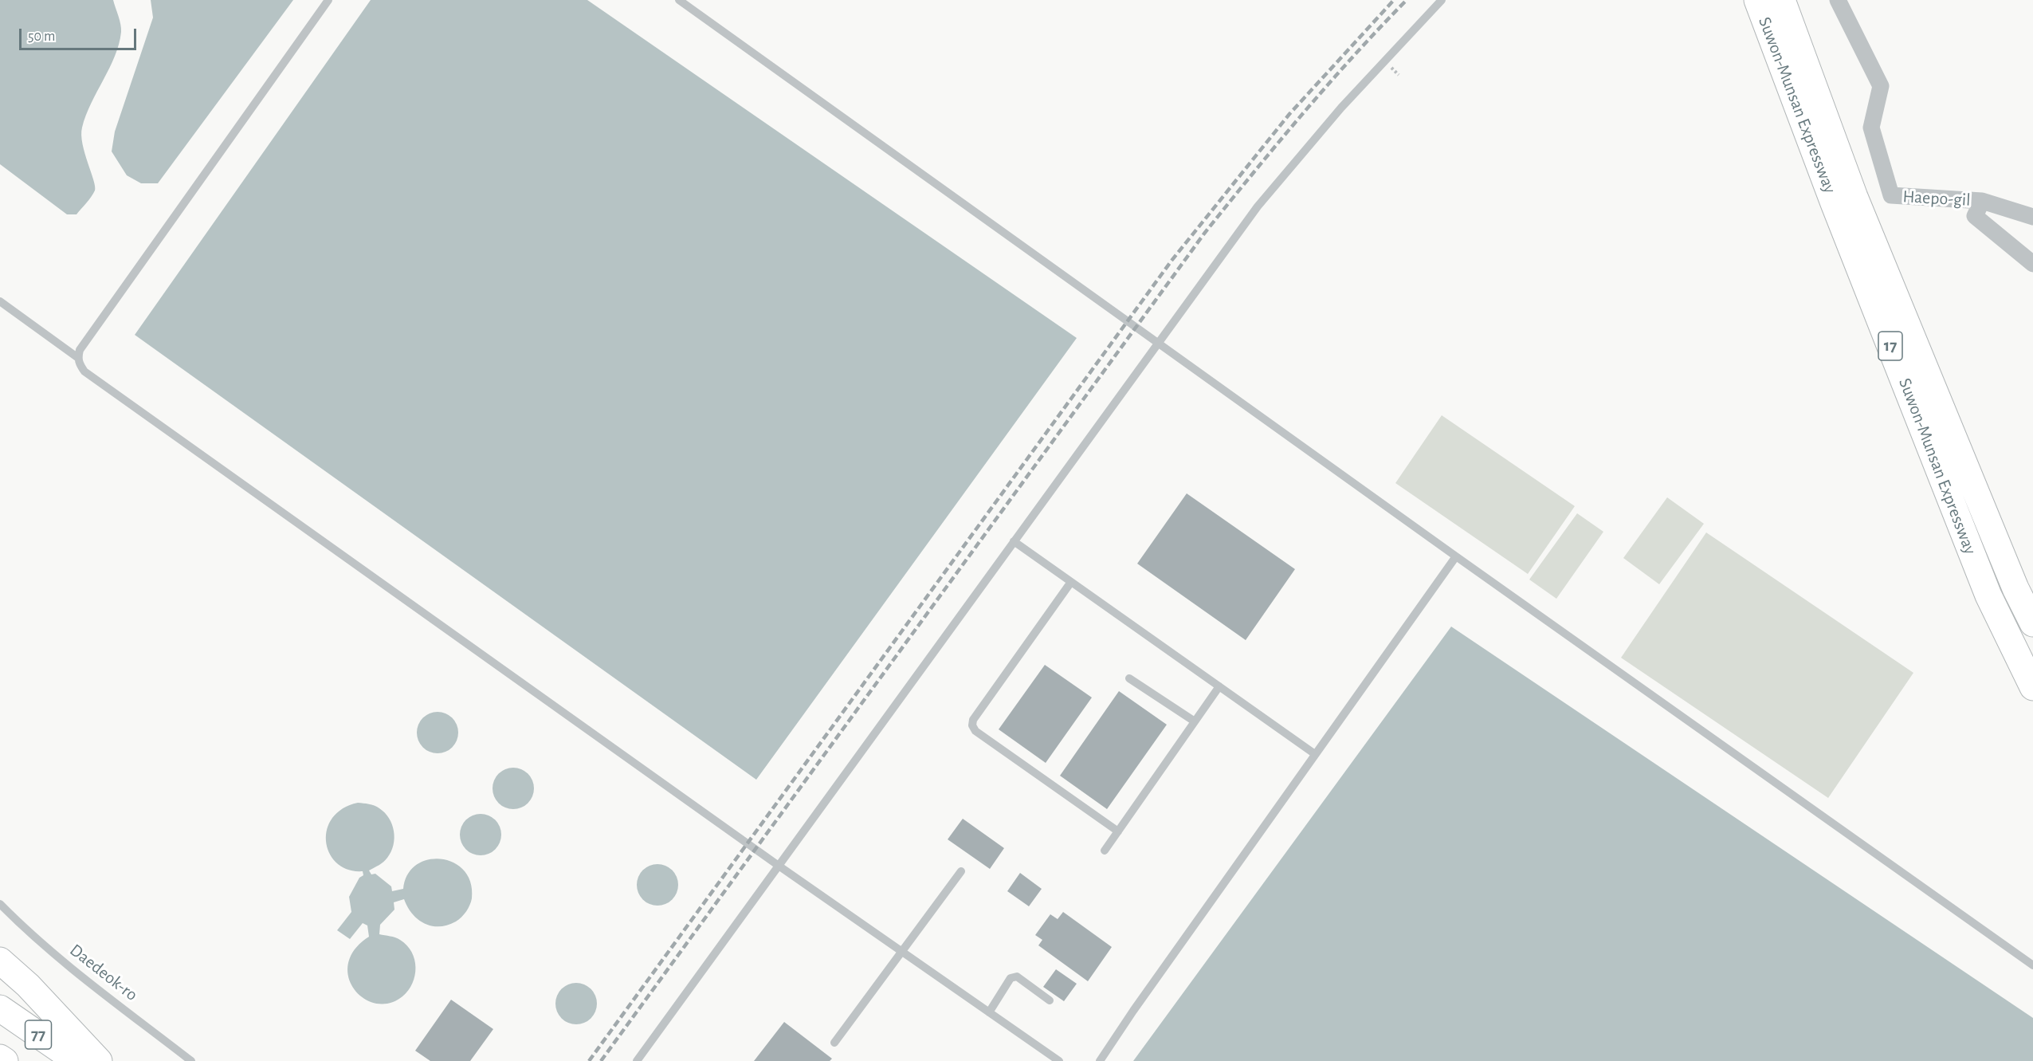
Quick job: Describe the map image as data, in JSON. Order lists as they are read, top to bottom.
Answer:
{
  "streets": {
    "highway": ["Suwon-Munsan Expressway", "17", "77"],
    "street": ["Haepo-gil"],
    "lane": ["Daedeok-ro"]
  },
  "scale_bar": "50 m"
}
